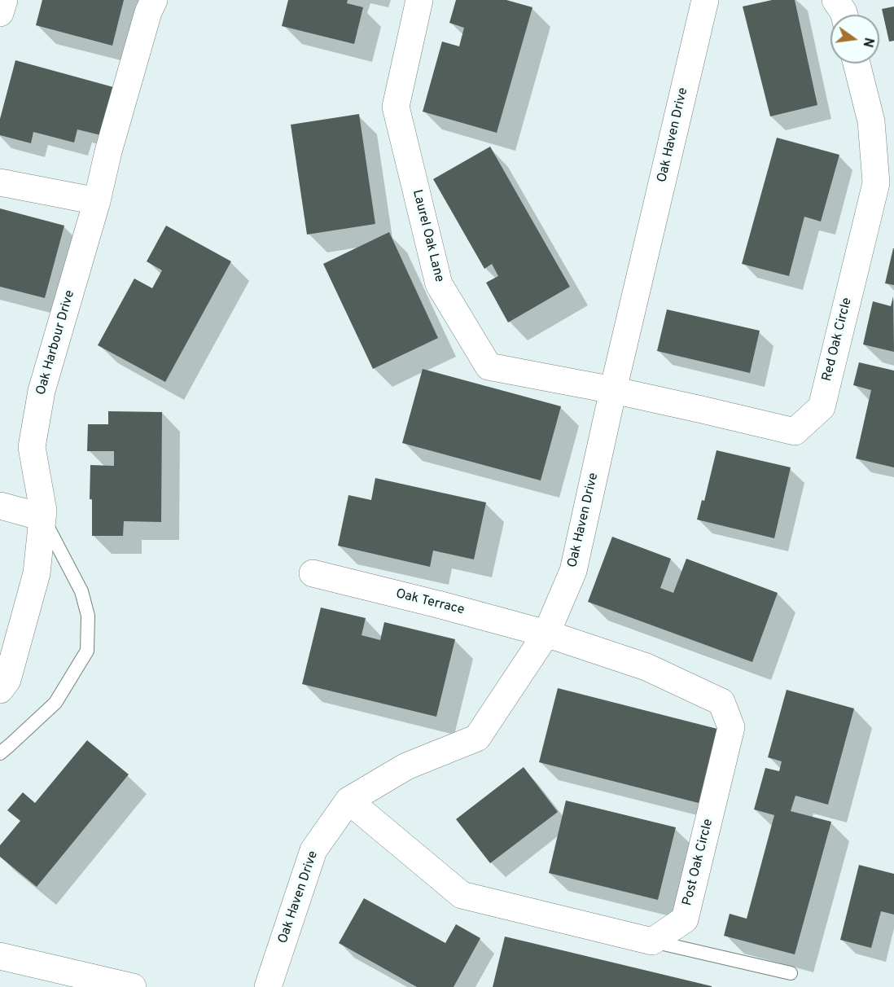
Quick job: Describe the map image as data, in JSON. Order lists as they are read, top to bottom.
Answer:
{
  "streets": {
    "street": [
      "Oak Haven Drive",
      "Laurel Oak Lane",
      "Red Oak Circle",
      "Oak Harbour Drive",
      "Oak Terrace",
      "Post Oak Circle"
    ]
  },
  "crossings": [
    ["Oak Haven Drive", "Laurel Oak Lane"],
    ["Oak Haven Drive", "Red Oak Circle"],
    ["Oak Haven Drive", "Oak Terrace"],
    ["Oak Haven Drive", "Post Oak Circle"],
    ["Laurel Oak Lane", "Red Oak Circle"],
    ["Oak Terrace", "Post Oak Circle"]
  ],
  "north": "right"
}
